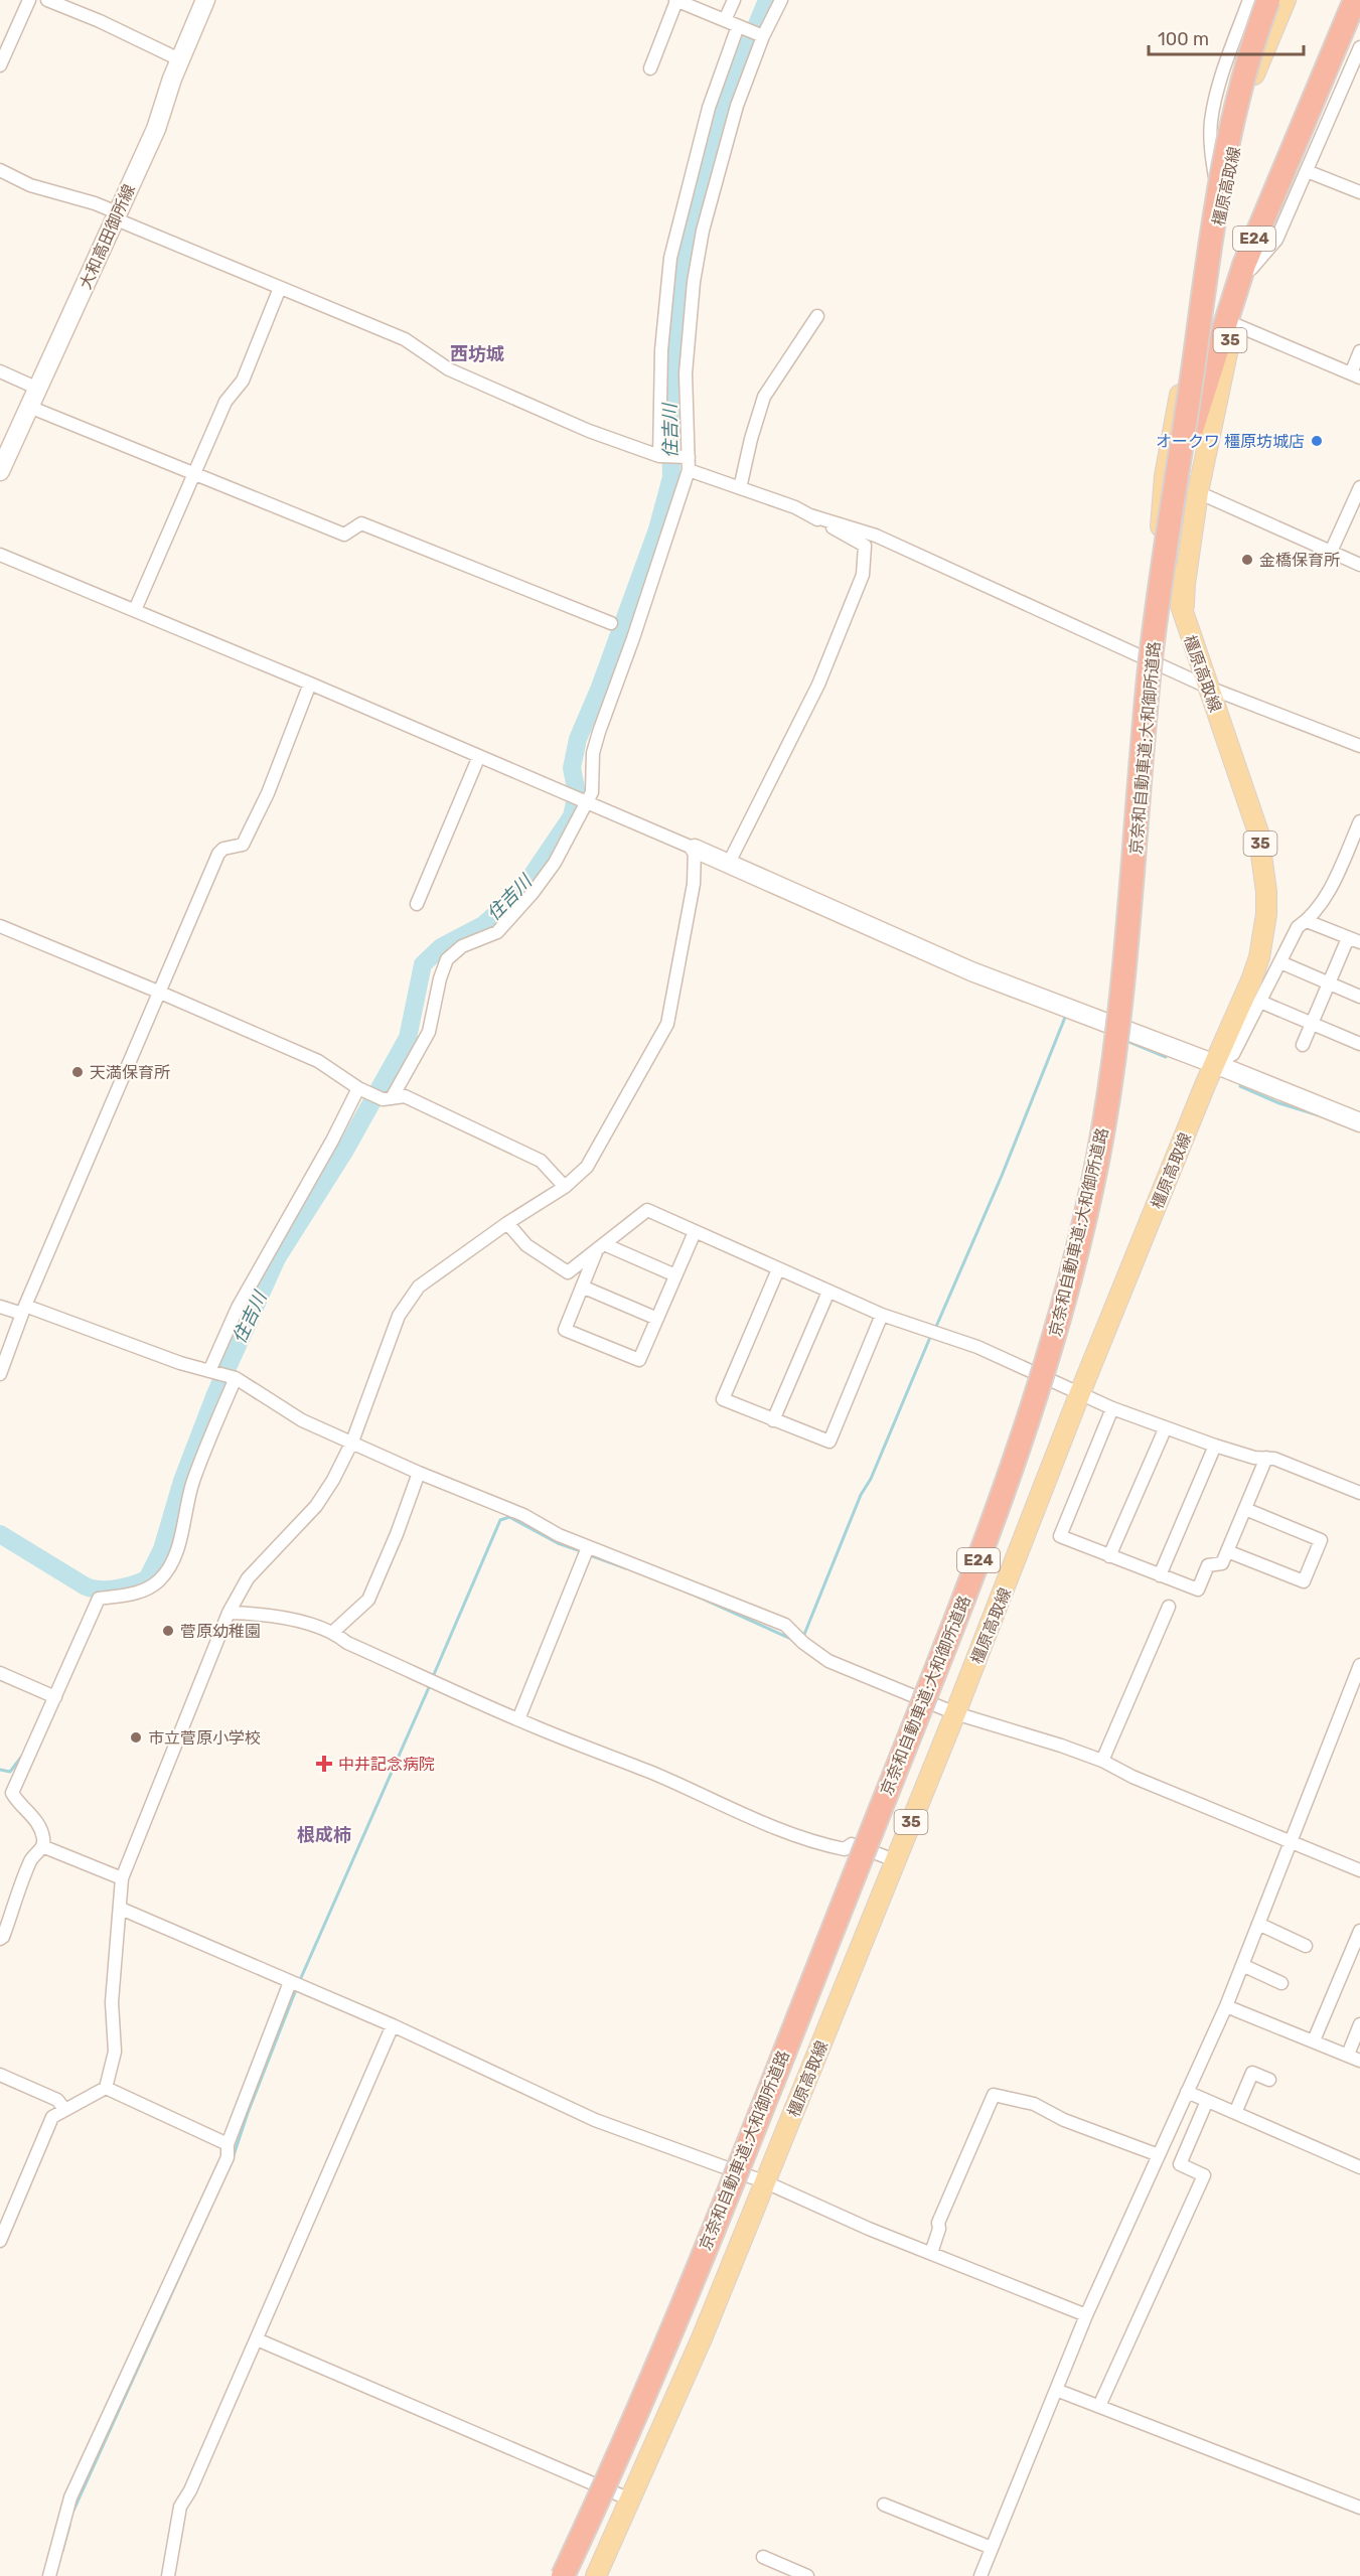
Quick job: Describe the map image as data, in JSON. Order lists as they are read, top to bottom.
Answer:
{
  "streets": {
    "highway": ["E24", "京奈和自動車道;大和御所道路"],
    "main road": ["橿原高取線", "35"],
    "street": ["大和高田御所線"]
  },
  "crossings": [
    ["橿原高取線", "E24"],
    ["E24", "京奈和自動車道;大和御所道路"]
  ],
  "districts": ["西坊城", "根成柿"],
  "water": ["住吉川"],
  "places": {
    "other": [
      "オークワ 橿原坊城店",
      "金橋保育所",
      "天満保育所",
      "菅原幼稚園",
      "市立菅原小学校"
    ],
    "health": ["中井記念病院"]
  },
  "scale_bar": "100 m"
}
